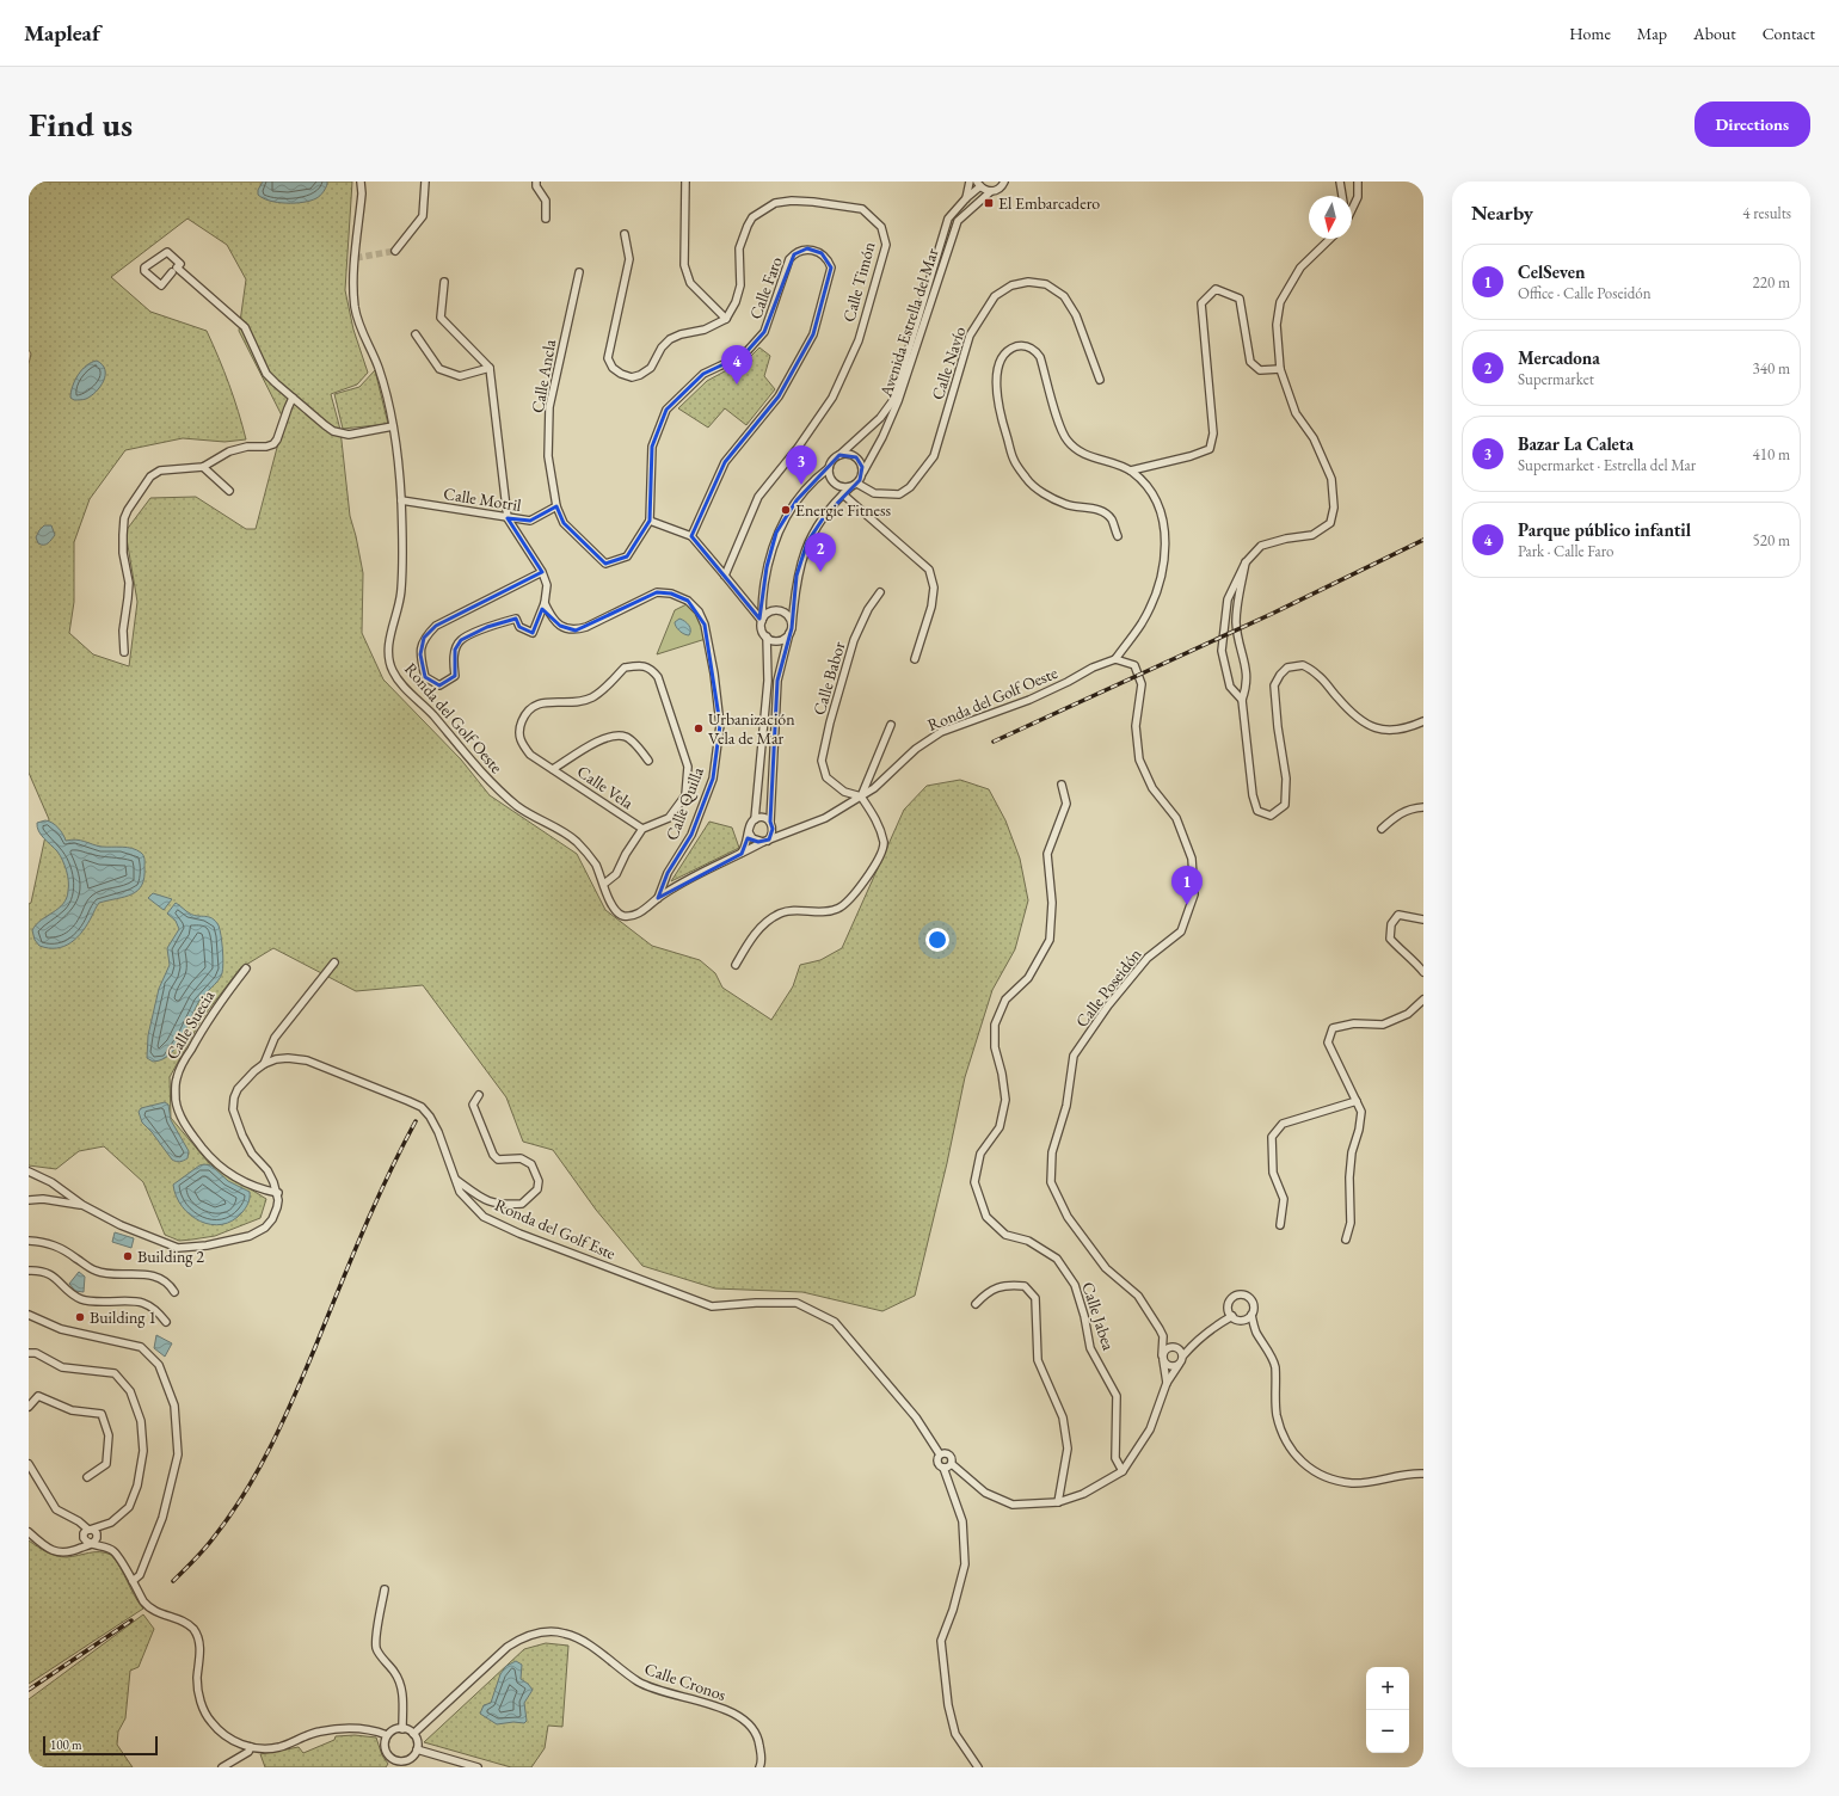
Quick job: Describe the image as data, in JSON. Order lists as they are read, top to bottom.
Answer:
{
  "streets": {
    "street": [
      "Calle Timón",
      "Calle Faro",
      "Avenida Estrella del Mar",
      "Calle Navío",
      "Calle Ancla",
      "Calle Motril",
      "Calle Babor",
      "Ronda del Golf Oeste",
      "Calle Vela",
      "Calle Quilla",
      "Calle Poseidón",
      "Calle Suecia",
      "Ronda del Golf Este",
      "Calle Jabea",
      "Calle Cronos"
    ]
  },
  "crossings": [
    ["Calle Faro", "Calle Ancla"],
    ["Avenida Estrella del Mar", "Calle Navío"],
    ["Calle Ancla", "Calle Motril"],
    ["Calle Motril", "Ronda del Golf Oeste"],
    ["Calle Babor", "Ronda del Golf Oeste"],
    ["Ronda del Golf Oeste", "Calle Vela"],
    ["Ronda del Golf Oeste", "Calle Quilla"],
    ["Ronda del Golf Oeste", "Calle Poseidón"],
    ["Calle Poseidón", "Ronda del Golf Este"],
    ["Calle Poseidón", "Calle Jabea"],
    ["Calle Suecia", "Ronda del Golf Este"]
  ],
  "places": {
    "transit": ["El Embarcadero"],
    "other": [
      "Energie Fitness",
      "Urbanización Vela de Mar",
      "Building 2",
      "Building 1"
    ]
  },
  "scale_bar": "100 m",
  "north": "bottom",
  "page": {
    "header": "Mapleaf",
    "nav": [
      "Home",
      "Map",
      "About",
      "Contact"
    ],
    "buttons": "Directions",
    "title": "Find us",
    "heading": ["Nearby", "4 results"],
    "list": [
      {
        "mark": "1",
        "name": "CelSeven",
        "note": "Office · Calle Poseidón",
        "value": "220 m"
      },
      {
        "mark": "2",
        "name": "Mercadona",
        "note": "Supermarket",
        "value": "340 m"
      },
      {
        "mark": "3",
        "name": "Bazar La Caleta",
        "note": "Supermarket · Estrella del Mar",
        "value": "410 m"
      },
      {
        "mark": "4",
        "name": "Parque público infantil",
        "note": "Park · Calle Faro",
        "value": "520 m"
      }
    ],
    "pins": [
      "4",
      "3",
      "2",
      "1"
    ],
    "map_buttons": ["+", "−"],
    "scale": "100 m"
  }
}
